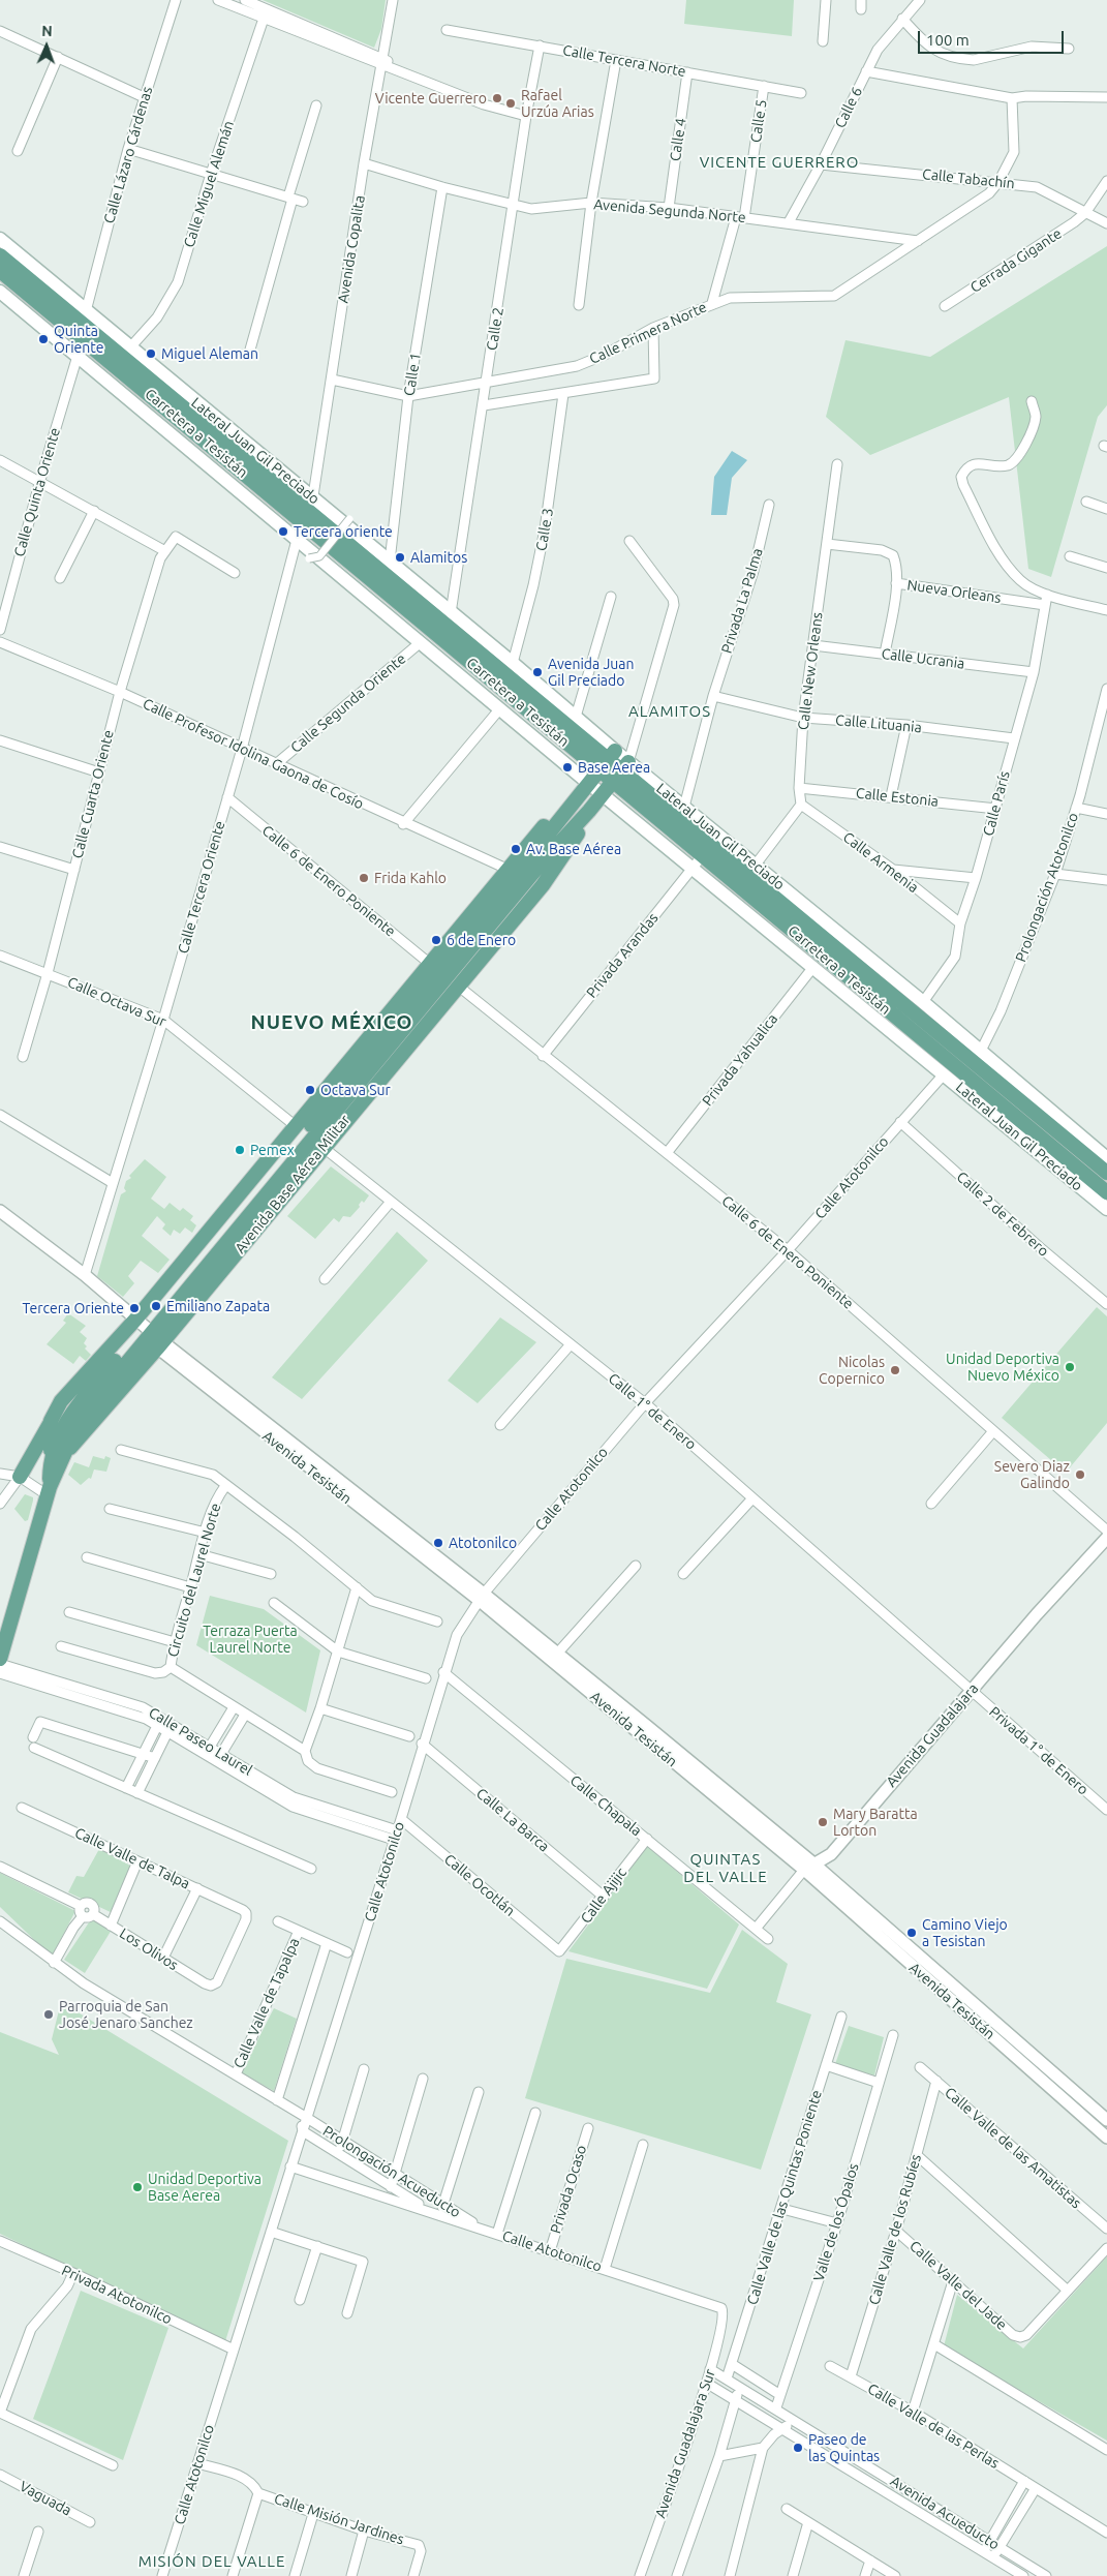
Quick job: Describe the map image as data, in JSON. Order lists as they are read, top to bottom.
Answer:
{
  "streets": {
    "main road": ["Carretera a Tesistán", "Lateral Juan Gil Preciado", "Avenida Base Aérea Militar"],
    "street": [
      "Calle Tercera Norte",
      "Calle 6",
      "Calle 5",
      "Calle 4",
      "Calle Lázaro Cárdenas",
      "Calle Tabachín",
      "Calle Miguel Alemán",
      "Avenida Segunda Norte",
      "Avenida Copalita",
      "Cerrada Gigante",
      "Calle 2",
      "Calle Primera Norte",
      "Calle 1",
      "Calle Quinta Oriente",
      "Calle 3",
      "Nueva Orleans",
      "Privada La Palma",
      "Calle Ucrania",
      "Calle New Orleans",
      "Calle Segunda Oriente",
      "Calle Lituania",
      "Calle Profesor Idolina Gaona de Cosío",
      "Calle Cuarta Oriente",
      "Calle Estonia",
      "Calle París",
      "Calle Armenia",
      "Calle 6 de Enero Poniente",
      "Calle Tercera Oriente",
      "Prolongación Atotonilco",
      "Privada Arandas",
      "Calle Octava Sur",
      "Privada Yahualica",
      "Calle Atotonilco",
      "Calle 2 de Febrero",
      "Calle 1° de Enero",
      "Avenida Tesistán",
      "Circuito del Laurel Norte",
      "Avenida Guadalajara",
      "Calle Paseo Laurel",
      "Privada 1° de Enero",
      "Calle Chapala",
      "Calle La Barca",
      "Calle Valle de Talpa",
      "Calle Ocotlán",
      "Calle Ajijic",
      "Los Olivos",
      "Calle Valle de Tapalpa",
      "Calle Valle de las Amatistas",
      "Prolongación Acueducto",
      "Privada Ocaso",
      "Calle Valle de las Quintas Poniente",
      "Valle de los Ópalos",
      "Calle Valle de los Rubíes",
      "Calle Valle del Jade",
      "Privada Atotonilco",
      "Calle Valle de las Perlas",
      "Avenida Guadalajara Sur",
      "Vaguada",
      "Avenida Acueducto",
      "Calle Misión Jardines"
    ]
  },
  "crossings": [
    ["Calle Tercera Norte", "Calle 5"],
    ["Calle Tercera Norte", "Calle 4"],
    ["Calle Tercera Norte", "Calle 2"],
    ["Calle 6", "Calle Tabachín"],
    ["Calle 6", "Avenida Segunda Norte"],
    ["Calle 5", "Avenida Segunda Norte"],
    ["Calle 5", "Calle Primera Norte"],
    ["Calle 4", "Avenida Segunda Norte"],
    ["Calle Lázaro Cárdenas", "Lateral Juan Gil Preciado"],
    ["Calle Tabachín", "Cerrada Gigante"],
    ["Calle Tabachín", "Calle Primera Norte"],
    ["Calle Miguel Alemán", "Lateral Juan Gil Preciado"],
    ["Avenida Segunda Norte", "Avenida Copalita"],
    ["Avenida Segunda Norte", "Calle 2"],
    ["Avenida Segunda Norte", "Calle Primera Norte"],
    ["Avenida Segunda Norte", "Calle 1"],
    ["Avenida Copalita", "Calle Primera Norte"],
    ["Avenida Copalita", "Lateral Juan Gil Preciado"],
    ["Avenida Copalita", "Calle Tercera Oriente"],
    ["Calle 2", "Calle Primera Norte"],
    ["Calle 2", "Lateral Juan Gil Preciado"],
    ["Calle Primera Norte", "Calle 1"],
    ["Calle 1", "Lateral Juan Gil Preciado"],
    ["Carretera a Tesistán", "Lateral Juan Gil Preciado"],
    ["Carretera a Tesistán", "Calle Tercera Oriente"],
    ["Carretera a Tesistán", "Privada Arandas"],
    ["Carretera a Tesistán", "Avenida Base Aérea Militar"],
    ["Lateral Juan Gil Preciado", "Calle Quinta Oriente"],
    ["Lateral Juan Gil Preciado", "Calle 3"],
    ["Lateral Juan Gil Preciado", "Privada La Palma"],
    ["Lateral Juan Gil Preciado", "Calle Segunda Oriente"],
    ["Lateral Juan Gil Preciado", "Calle París"],
    ["Lateral Juan Gil Preciado", "Calle Tercera Oriente"],
    ["Lateral Juan Gil Preciado", "Prolongación Atotonilco"],
    ["Lateral Juan Gil Preciado", "Privada Arandas"],
    ["Lateral Juan Gil Preciado", "Privada Yahualica"],
    ["Lateral Juan Gil Preciado", "Calle Atotonilco"],
    ["Lateral Juan Gil Preciado", "Avenida Base Aérea Militar"],
    ["Nueva Orleans", "Calle New Orleans"],
    ["Nueva Orleans", "Calle París"],
    ["Privada La Palma", "Calle Lituania"],
    ["Calle Ucrania", "Calle New Orleans"],
    ["Calle Ucrania", "Calle París"],
    ["Calle New Orleans", "Calle Lituania"],
    ["Calle New Orleans", "Calle Estonia"],
    ["Calle New Orleans", "Calle Armenia"],
    ["Calle Segunda Oriente", "Calle Profesor Idolina Gaona de Cosío"],
    ["Calle Lituania", "Calle París"],
    ["Calle Profesor Idolina Gaona de Cosío", "Calle Cuarta Oriente"],
    ["Calle Profesor Idolina Gaona de Cosío", "Calle Tercera Oriente"],
    ["Calle Profesor Idolina Gaona de Cosío", "Avenida Base Aérea Militar"],
    ["Calle Cuarta Oriente", "Calle Octava Sur"],
    ["Calle Estonia", "Calle París"],
    ["Calle París", "Calle Armenia"],
    ["Calle 6 de Enero Poniente", "Calle Tercera Oriente"],
    ["Calle 6 de Enero Poniente", "Privada Arandas"],
    ["Calle 6 de Enero Poniente", "Privada Yahualica"],
    ["Calle 6 de Enero Poniente", "Calle Atotonilco"],
    ["Calle 6 de Enero Poniente", "Avenida Base Aérea Militar"],
    ["Calle Tercera Oriente", "Calle Octava Sur"],
    ["Calle Tercera Oriente", "Avenida Tesistán"],
    ["Calle Octava Sur", "Avenida Base Aérea Militar"],
    ["Calle Atotonilco", "Calle 2 de Febrero"],
    ["Calle Atotonilco", "Calle 1° de Enero"],
    ["Calle Atotonilco", "Avenida Tesistán"],
    ["Calle Atotonilco", "Calle Paseo Laurel"],
    ["Calle Atotonilco", "Calle Chapala"],
    ["Calle Atotonilco", "Calle La Barca"],
    ["Calle Atotonilco", "Calle Ocotlán"],
    ["Calle Atotonilco", "Prolongación Acueducto"],
    ["Calle Atotonilco", "Privada Ocaso"],
    ["Calle Atotonilco", "Privada Atotonilco"],
    ["Calle Atotonilco", "Avenida Guadalajara Sur"],
    ["Calle Atotonilco", "Calle Misión Jardines"],
    ["Avenida Base Aérea Militar", "Calle 1° de Enero"],
    ["Avenida Base Aérea Militar", "Avenida Tesistán"],
    ["Calle 1° de Enero", "Avenida Guadalajara"],
    ["Calle 1° de Enero", "Privada 1° de Enero"],
    ["Avenida Tesistán", "Avenida Guadalajara"],
    ["Avenida Guadalajara", "Privada 1° de Enero"],
    ["Avenida Guadalajara", "Calle Chapala"],
    ["Calle Chapala", "Calle Ajijic"],
    ["Calle La Barca", "Calle Ajijic"],
    ["Calle Valle de Talpa", "Los Olivos"],
    ["Calle Ocotlán", "Calle Ajijic"],
    ["Calle Valle de Tapalpa", "Prolongación Acueducto"],
    ["Calle Valle de las Amatistas", "Calle Valle de los Rubíes"],
    ["Calle Valle de las Quintas Poniente", "Avenida Acueducto"],
    ["Valle de los Ópalos", "Avenida Acueducto"],
    ["Calle Valle de los Rubíes", "Calle Valle del Jade"],
    ["Calle Valle de los Rubíes", "Calle Valle de las Perlas"],
    ["Avenida Guadalajara Sur", "Avenida Acueducto"]
  ],
  "districts": [
    "VICENTE GUERRERO",
    "ALAMITOS",
    "NUEVO MÉXICO",
    "QUINTAS DEL VALLE",
    "MISIÓN DEL VALLE"
  ],
  "parks": ["Terraza Puerta Laurel Norte"],
  "places": [
    "Vicente Guerrero",
    "Rafael Urzúa Arias",
    "Quinta Oriente",
    "Miguel Aleman",
    "Tercera oriente",
    "Alamitos",
    "Avenida Juan Gil Preciado",
    "Base Aerea",
    "Av. Base Aérea",
    "Frida Kahlo",
    "6 de Enero",
    "Octava Sur",
    "Pemex",
    "Emiliano Zapata",
    "Tercera Oriente",
    "Unidad Deportiva Nuevo México",
    "Nicolas Copernico",
    "Severo Diaz Galindo",
    "Atotonilco",
    "Mary Baratta Lorton",
    "Camino Viejo a Tesistan",
    "Parroquia de San José Jenaro Sanchez",
    "Unidad Deportiva Base Aerea",
    "Paseo de las Quintas"
  ],
  "scale_bar": "100 m",
  "north": "top"
}
